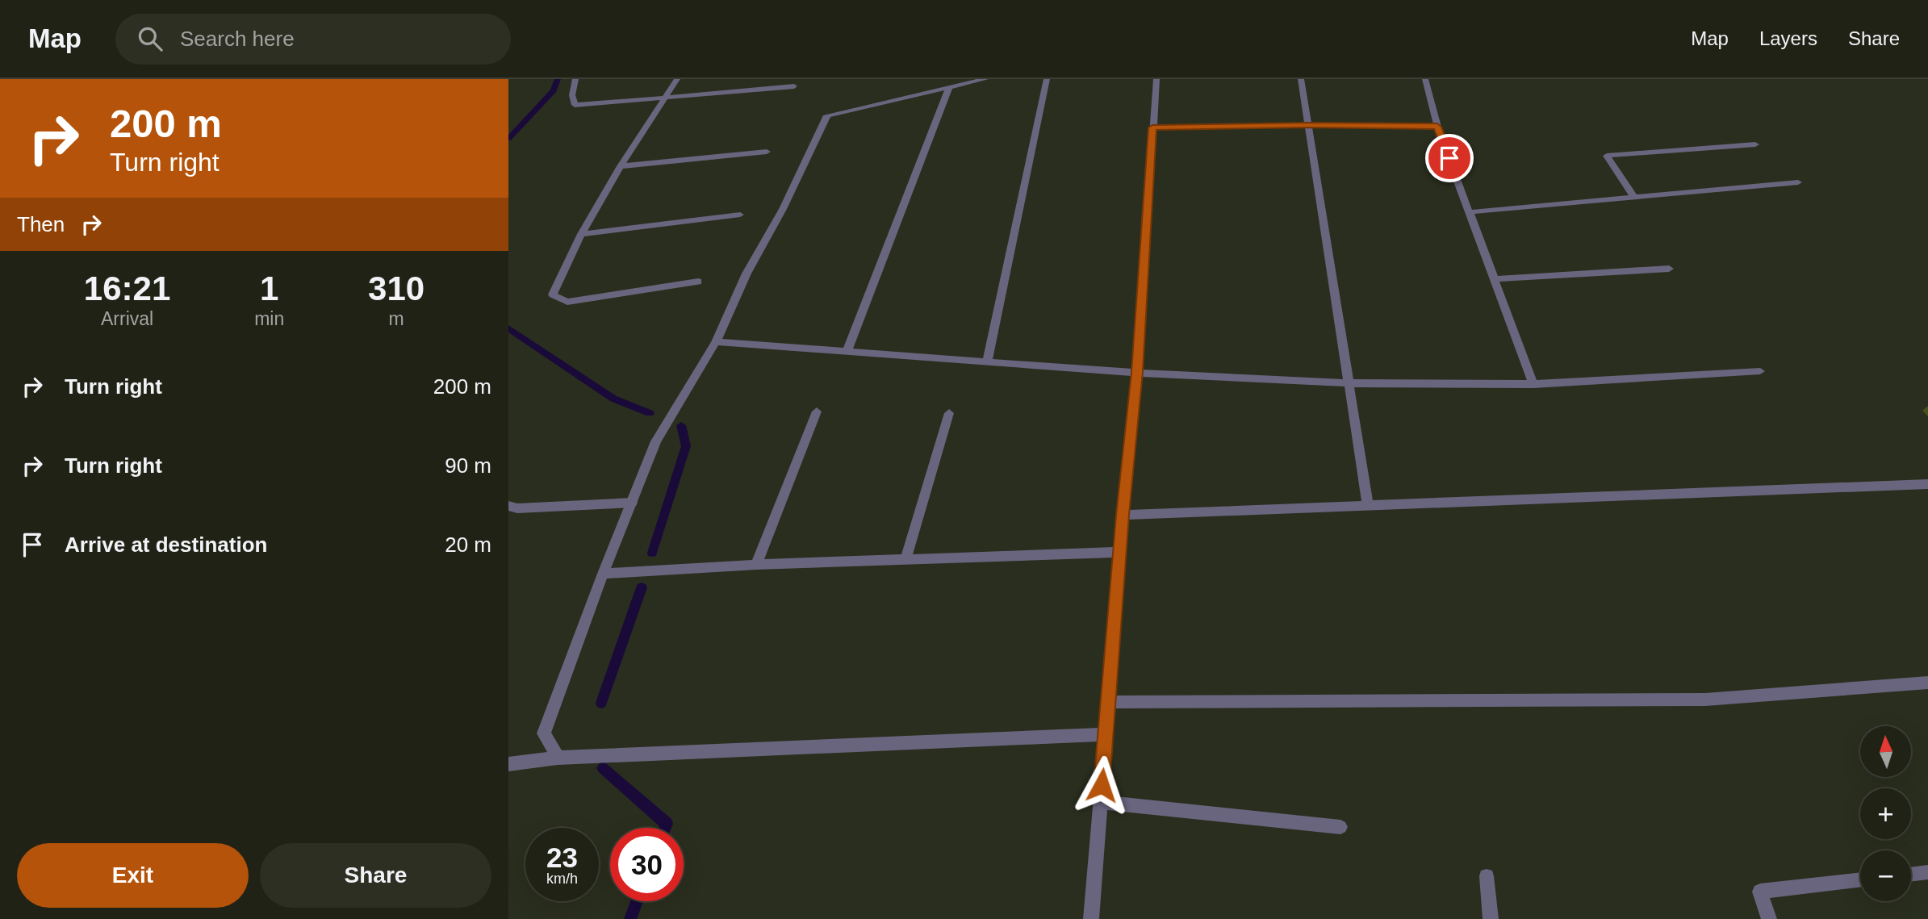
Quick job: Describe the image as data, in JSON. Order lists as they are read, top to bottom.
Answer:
{
  "north": "top",
  "page": {
    "header": "Map",
    "search": "Search here",
    "nav": ["Map", "Layers", "Share"],
    "turn": ["200 m", "Turn right"],
    "then": "Then",
    "eta": [
      "16:21",
      "Arrival",
      "1",
      "min",
      "310",
      "m"
    ],
    "list": [
      {
        "name": "Turn right",
        "value": "200 m"
      },
      {
        "name": "Turn right",
        "value": "90 m"
      },
      {
        "name": "Arrive at destination",
        "value": "20 m"
      }
    ],
    "map_buttons": ["+", "−"],
    "speed": "23 km/h",
    "limit": "30",
    "buttons": ["Exit", "Share"]
  }
}
